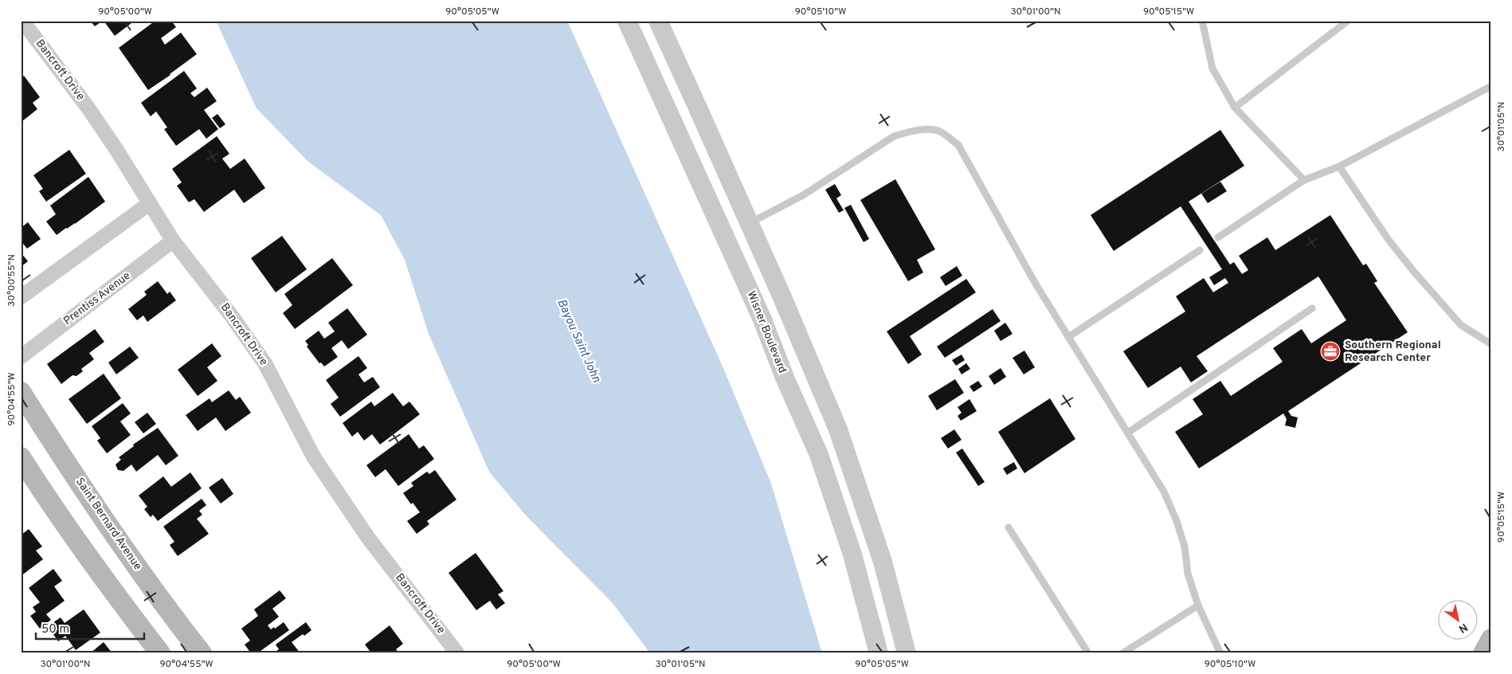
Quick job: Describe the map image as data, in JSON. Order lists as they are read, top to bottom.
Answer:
{
  "streets": {
    "main road": ["Saint Bernard Avenue"],
    "street": ["Bancroft Drive", "Prentiss Avenue", "Wisner Boulevard"]
  },
  "crossings": [
    ["Bancroft Drive", "Prentiss Avenue"]
  ],
  "water": ["Bayou Saint John"],
  "places": {
    "office": ["Southern Regional Research Center"]
  },
  "scale_bar": "50 m",
  "north": "bottom right",
  "coordinates": [
    "90°05'00\"W",
    "90°05'05\"W",
    "90°05'10\"W",
    "30°01'00\"N",
    "90°05'15\"W",
    "30°01'05\"N",
    "30°00'55\"N",
    "90°04'55\"W"
  ]
}
